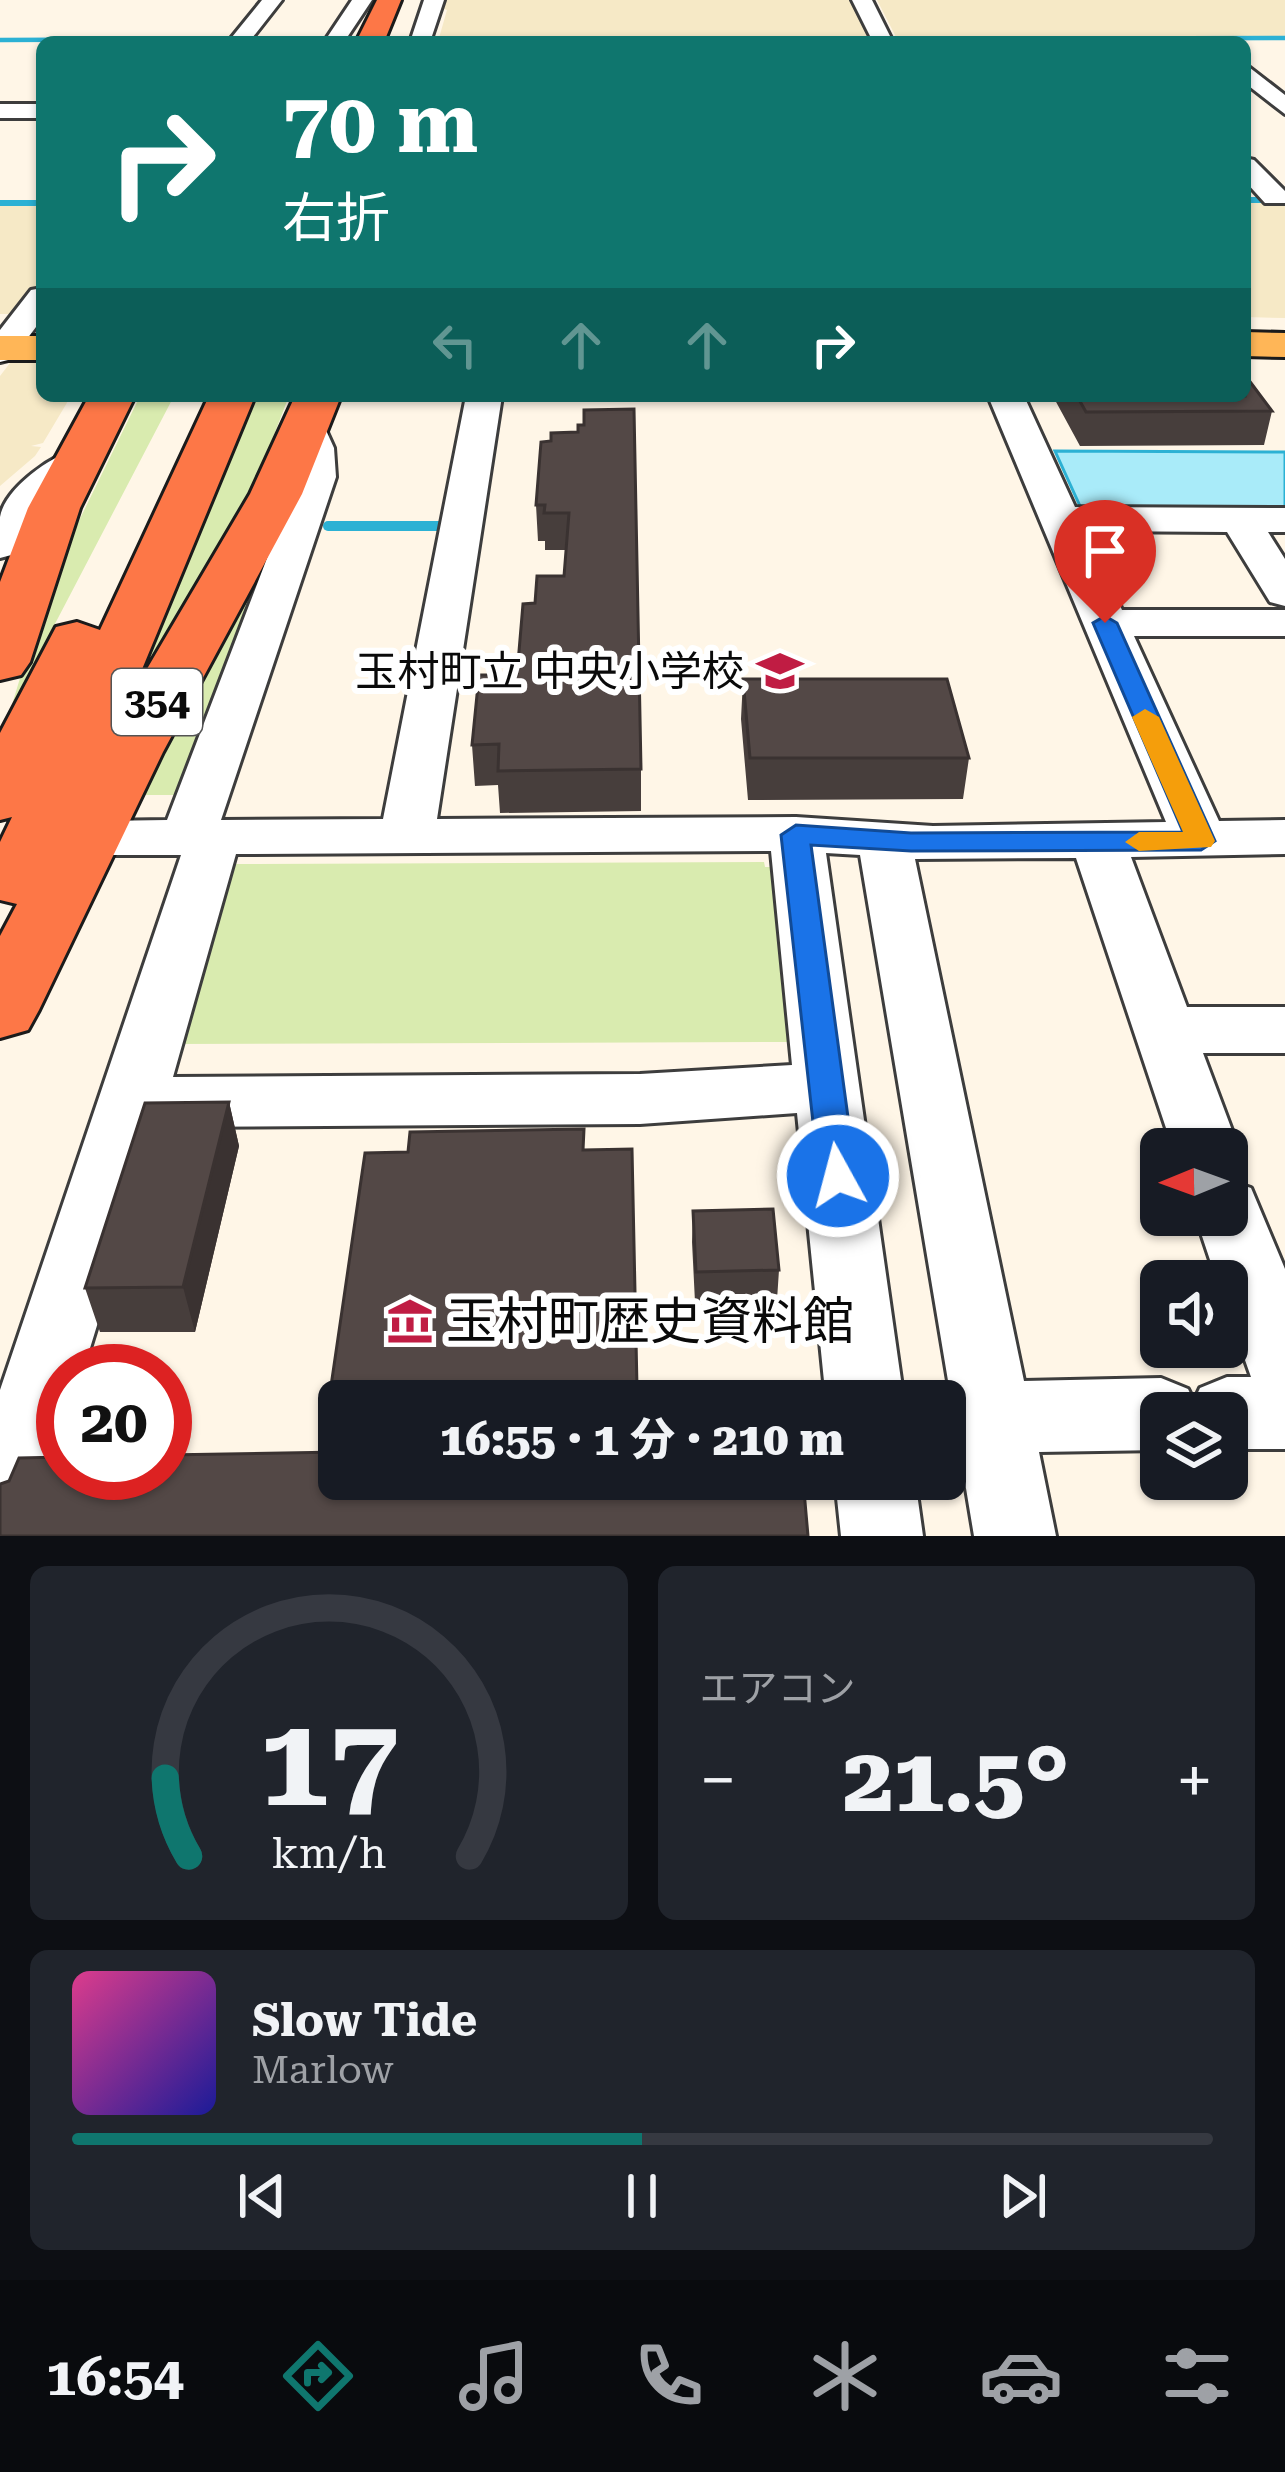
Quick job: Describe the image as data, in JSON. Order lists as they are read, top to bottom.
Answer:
{
  "streets": {
    "highway": ["354"]
  },
  "places": {
    "school or university": ["玉村町立 中央小学校"],
    "museum": ["玉村町歴史資料館"]
  },
  "north": "left",
  "page": {
    "turn": ["70 m", "右折"],
    "limit": "20",
    "trip": "16:55 · 1 分 · 210 m",
    "tile": "エアコン",
    "heat": ["−", "21.5°", "+"],
    "song": ["Slow Tide", "Marlow"],
    "tabs": "16:54",
    "gauge": ["17", "km/h"]
  }
}
